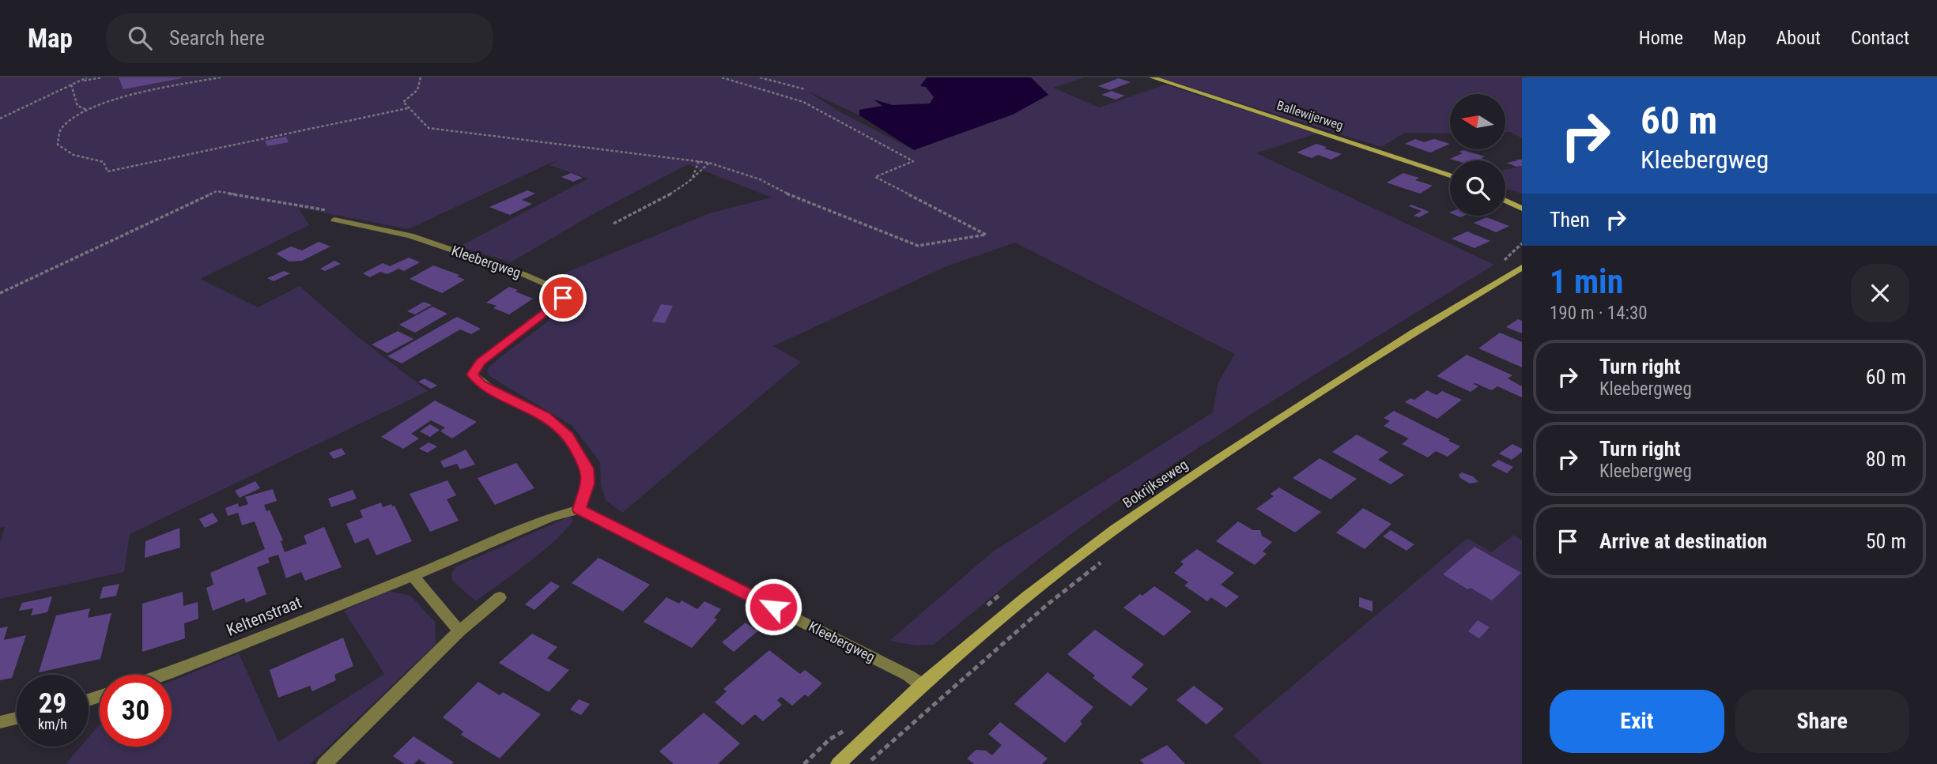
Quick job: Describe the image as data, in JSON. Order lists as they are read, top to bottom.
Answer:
{
  "streets": {
    "street": [
      "Ballewijerweg",
      "Kleebergweg",
      "Bokrijkseweg",
      "Keltenstraat"
    ]
  },
  "crossings": [
    ["Kleebergweg", "Bokrijkseweg"],
    ["Kleebergweg", "Keltenstraat"]
  ],
  "north": "left",
  "page": {
    "header": "Map",
    "search": "Search here",
    "nav": [
      "Home",
      "Map",
      "About",
      "Contact"
    ],
    "turn": ["60 m", "Kleebergweg"],
    "then": "Then",
    "heading": ["1 min", "190 m · 14:30"],
    "list": [
      {
        "name": "Turn right",
        "note": "Kleebergweg",
        "value": "60 m"
      },
      {
        "name": "Turn right",
        "note": "Kleebergweg",
        "value": "80 m"
      },
      {
        "name": "Arrive at destination",
        "value": "50 m"
      }
    ],
    "speed": "29 km/h",
    "limit": "30",
    "buttons": ["Exit", "Share"]
  }
}
